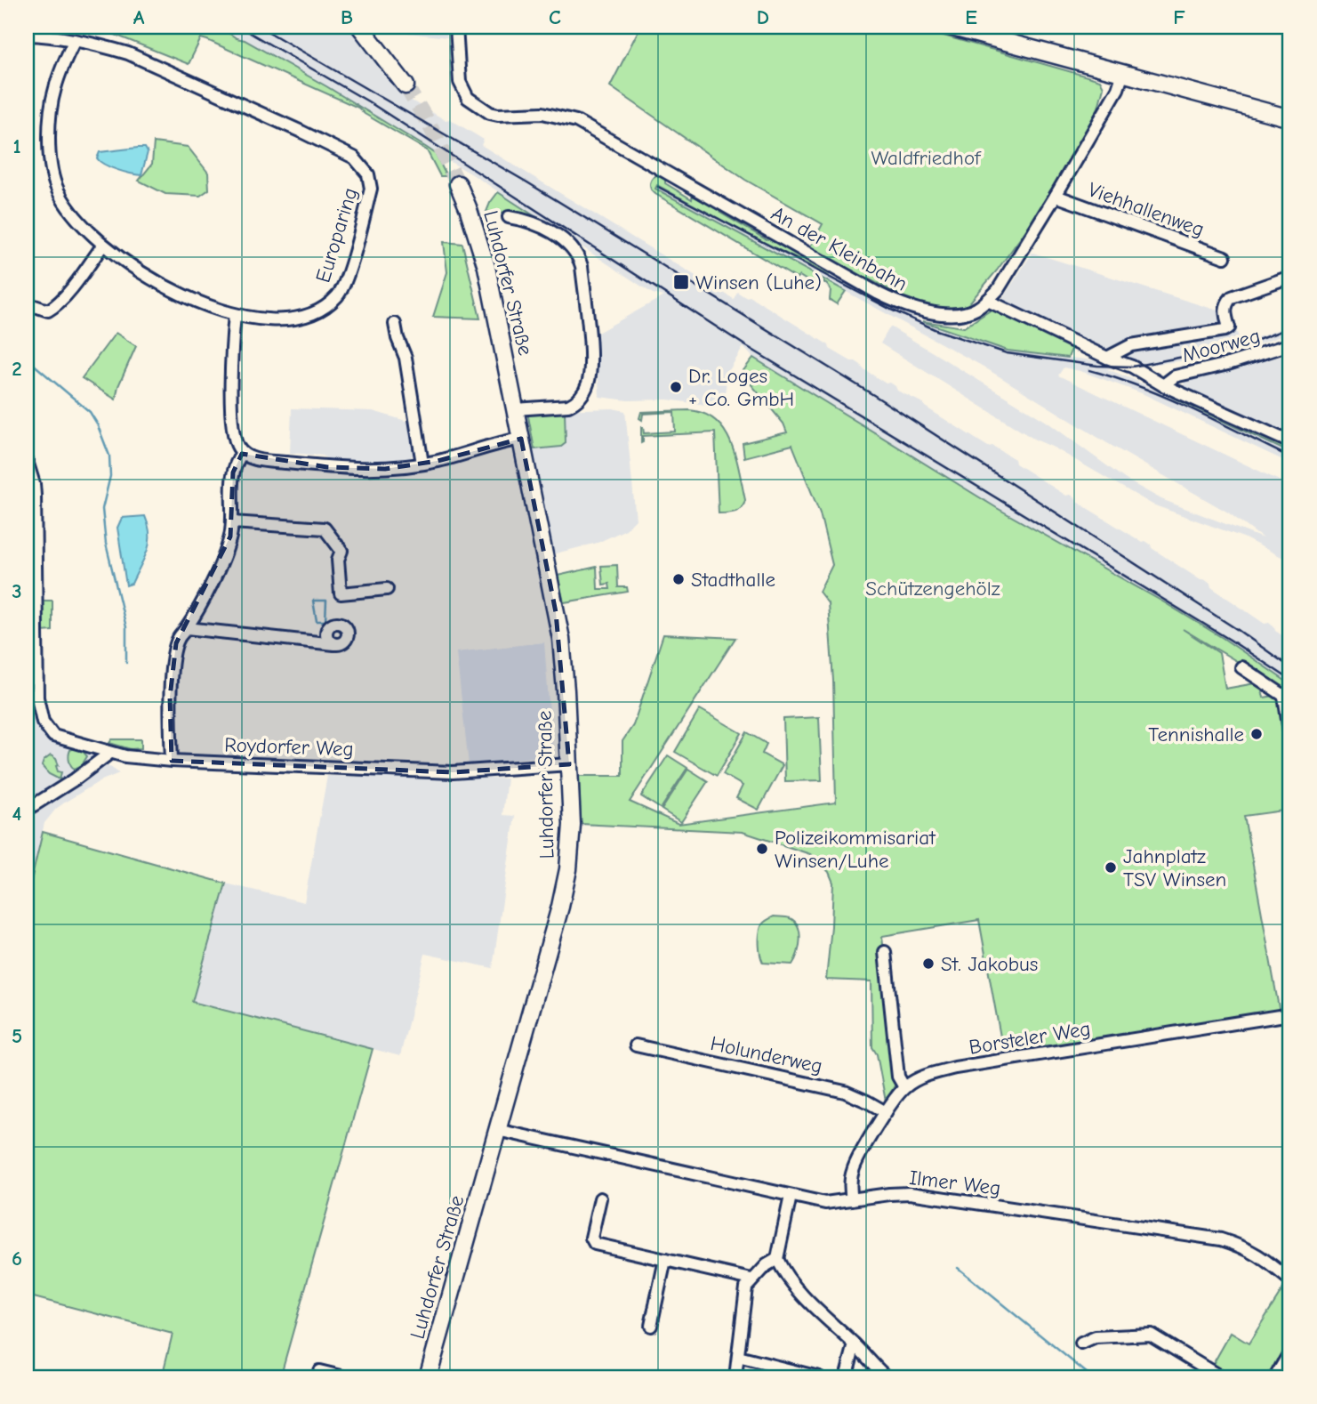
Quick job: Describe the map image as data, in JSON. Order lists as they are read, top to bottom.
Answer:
{
  "streets": {
    "main road": ["Luhdorfer Straße"],
    "street": [
      "Viehhallenweg",
      "Europaring",
      "An der Kleinbahn",
      "Moorweg",
      "Roydorfer Weg",
      "Borsteler Weg",
      "Holunderweg",
      "Ilmer Weg"
    ]
  },
  "crossings": [
    ["Viehhallenweg", "An der Kleinbahn"],
    ["Luhdorfer Straße", "Roydorfer Weg"],
    ["Luhdorfer Straße", "Ilmer Weg"],
    ["Borsteler Weg", "Holunderweg"],
    ["Borsteler Weg", "Ilmer Weg"]
  ],
  "parks": ["Waldfriedhof", "Schützengehölz"],
  "places": {
    "transit": ["Winsen (Luhe)"],
    "other": [
      "Dr. Loges + Co. GmbH",
      "Stadthalle",
      "Tennishalle",
      "Polizeikommisariat Winsen/Luhe",
      "Jahnplatz TSV Winsen",
      "St. Jakobus"
    ]
  },
  "grid": {
    "columns": [
      "A",
      "B",
      "C",
      "D",
      "E",
      "F"
    ],
    "rows": [
      "1",
      "2",
      "3",
      "4",
      "5",
      "6"
    ]
  }
}
